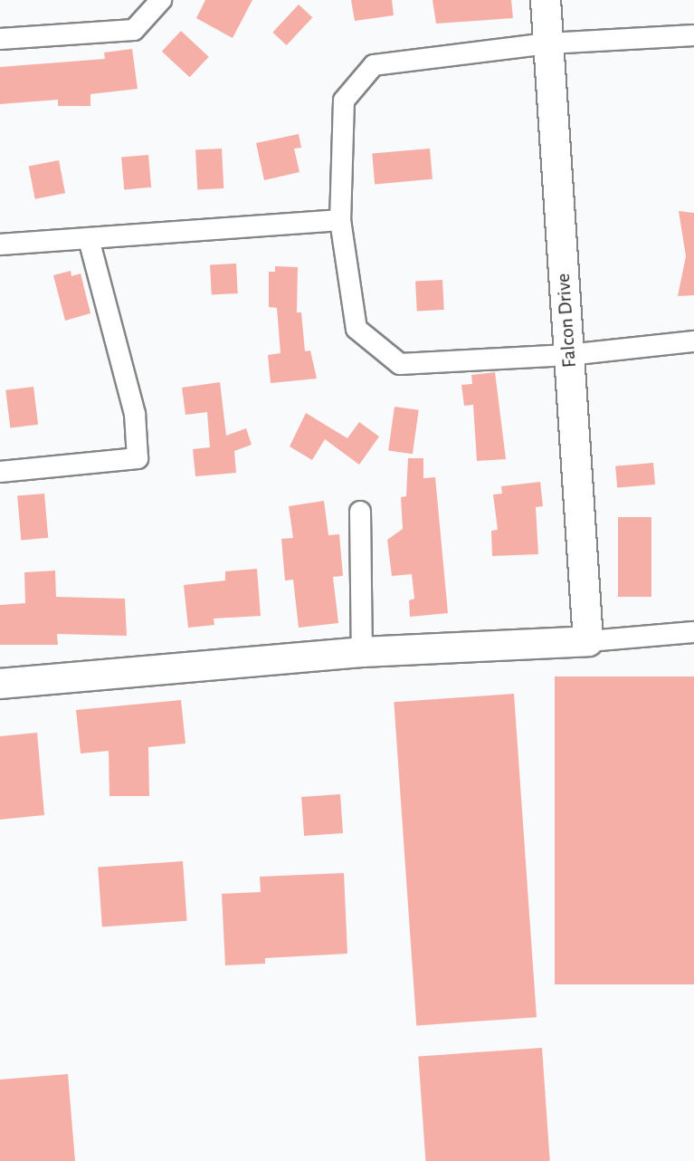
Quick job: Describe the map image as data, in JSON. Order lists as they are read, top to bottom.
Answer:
{
  "streets": {
    "street": ["Falcon Drive"]
  }
}
